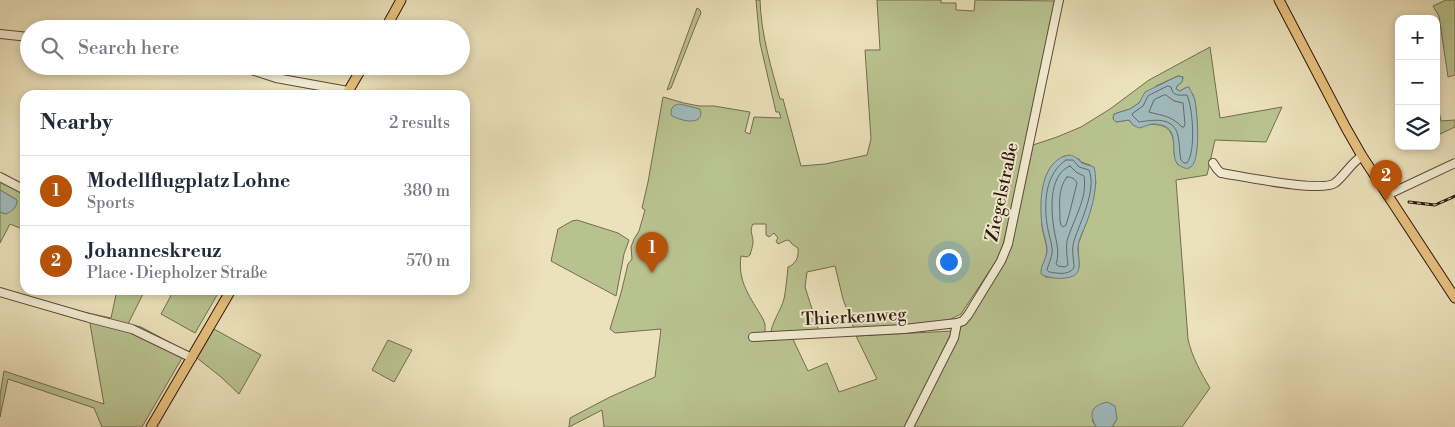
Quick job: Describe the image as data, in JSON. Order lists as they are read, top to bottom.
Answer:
{
  "streets": {
    "street": ["Ziegelstraße", "Thierkenweg"]
  },
  "crossings": [
    ["Ziegelstraße", "Thierkenweg"]
  ],
  "page": {
    "map_buttons": ["+", "−"],
    "search": "Search here",
    "heading": ["Nearby", "2 results"],
    "list": [
      {
        "mark": "1",
        "name": "Modellflugplatz Lohne",
        "note": "Sports",
        "value": "380 m"
      },
      {
        "mark": "2",
        "name": "Johanneskreuz",
        "note": "Place · Diepholzer Straße",
        "value": "570 m"
      }
    ],
    "pins": ["2", "1"]
  }
}
